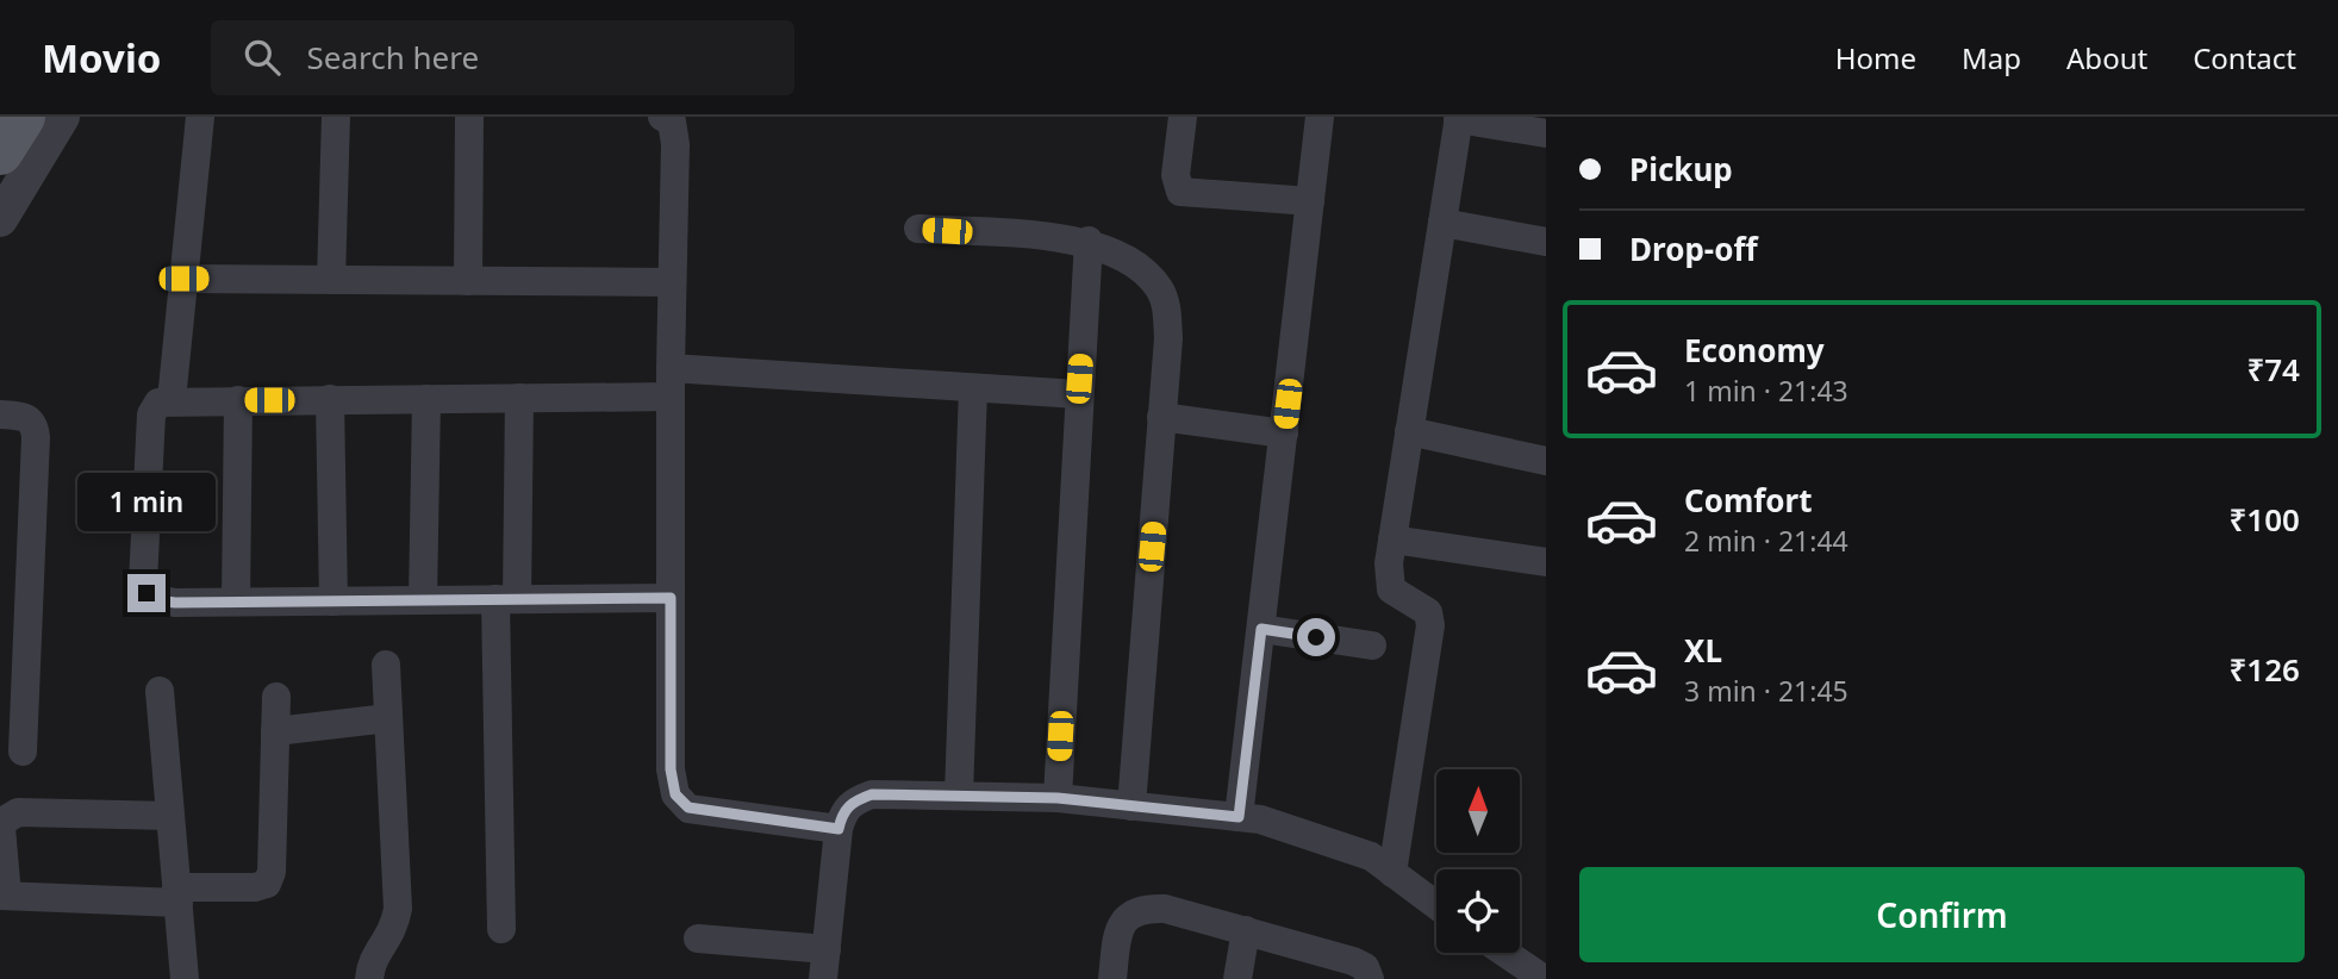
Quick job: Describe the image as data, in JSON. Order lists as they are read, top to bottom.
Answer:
{
  "north": "top",
  "page": {
    "header": "Movio",
    "search": "Search here",
    "nav": [
      "Home",
      "Map",
      "About",
      "Contact"
    ],
    "banner": ["Pickup", "Drop-off"],
    "list": [
      {
        "name": "Economy",
        "note": "1 min · 21:43",
        "value": "₹74"
      },
      {
        "name": "Comfort",
        "note": "2 min · 21:44",
        "value": "₹100"
      },
      {
        "name": "XL",
        "note": "3 min · 21:45",
        "value": "₹126"
      }
    ],
    "bubble": "1 min",
    "buttons": "Confirm"
  }
}
